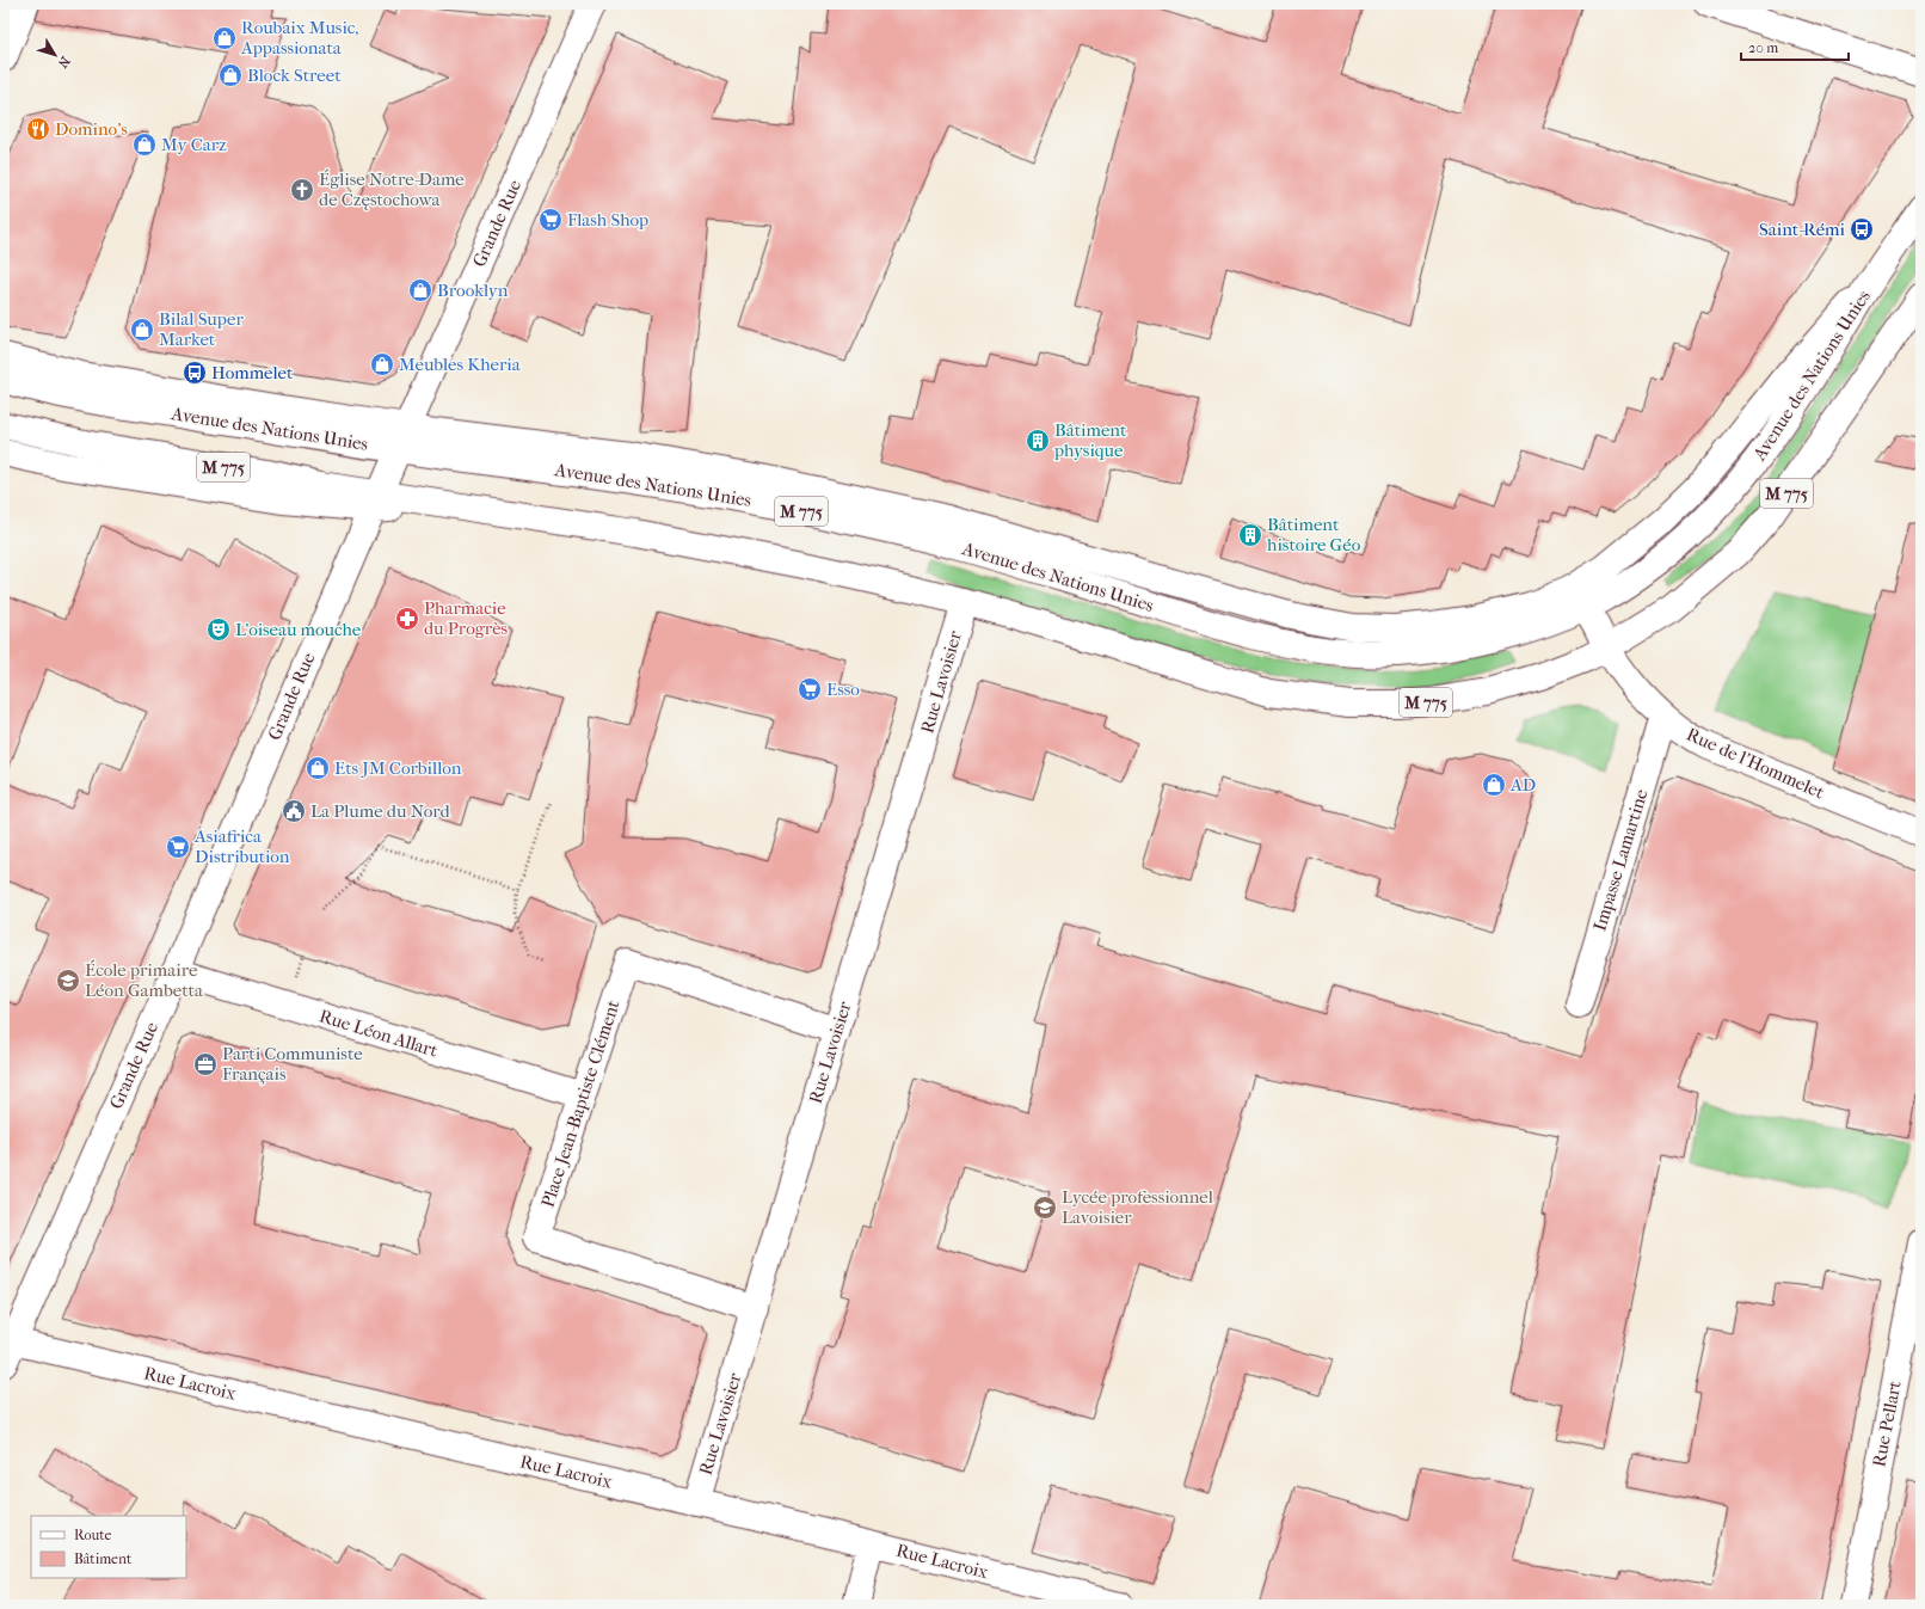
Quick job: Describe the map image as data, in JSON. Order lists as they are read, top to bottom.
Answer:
{
  "streets": {
    "street": [
      "Grande Rue",
      "Avenue des Nations Unies",
      "M 775",
      "Rue Lavoisier",
      "Rue de l'Hommelet",
      "Impasse Lamartine",
      "Rue Léon Allart",
      "Place Jean-Baptiste Clément",
      "Rue Lacroix",
      "Rue Pellart"
    ]
  },
  "crossings": [
    ["Grande Rue", "Avenue des Nations Unies"],
    ["Grande Rue", "M 775"],
    ["Grande Rue", "Rue Léon Allart"],
    ["Grande Rue", "Rue Lacroix"],
    ["Avenue des Nations Unies", "Rue de l'Hommelet"],
    ["M 775", "Rue Lavoisier"],
    ["M 775", "Rue de l'Hommelet"],
    ["Rue Lavoisier", "Place Jean-Baptiste Clément"],
    ["Rue Lavoisier", "Rue Lacroix"],
    ["Rue de l'Hommelet", "Impasse Lamartine"],
    ["Rue Léon Allart", "Place Jean-Baptiste Clément"]
  ],
  "places": {
    "shop": [
      "Roubaix Music, Appassionata",
      "Block Street",
      "My Carz",
      "Brooklyn",
      "Bilal Super Market",
      "Meubles Kheria",
      "Ets JM Corbillon",
      "AD"
    ],
    "restaurant": ["Domino's"],
    "church": ["Église Notre-Dame de Częstochowa"],
    "supermarket": ["Flash Shop", "Esso", "Asiafrica Distribution"],
    "bus stop": ["Saint-Rémi", "Hommelet"],
    "building": ["Bâtiment physique", "Bâtiment histoire Géo"],
    "pharmacy": ["Pharmacie du Progrès"],
    "theatre": ["L'oiseau mouche"],
    "public building": ["La Plume du Nord"],
    "school or university": ["École primaire Léon Gambetta", "Lycée professionnel Lavoisier"],
    "office": ["Parti Communiste Français"]
  },
  "legend": ["Route", "Bâtiment"],
  "scale_bar": "20 m",
  "north": "bottom right"
}
